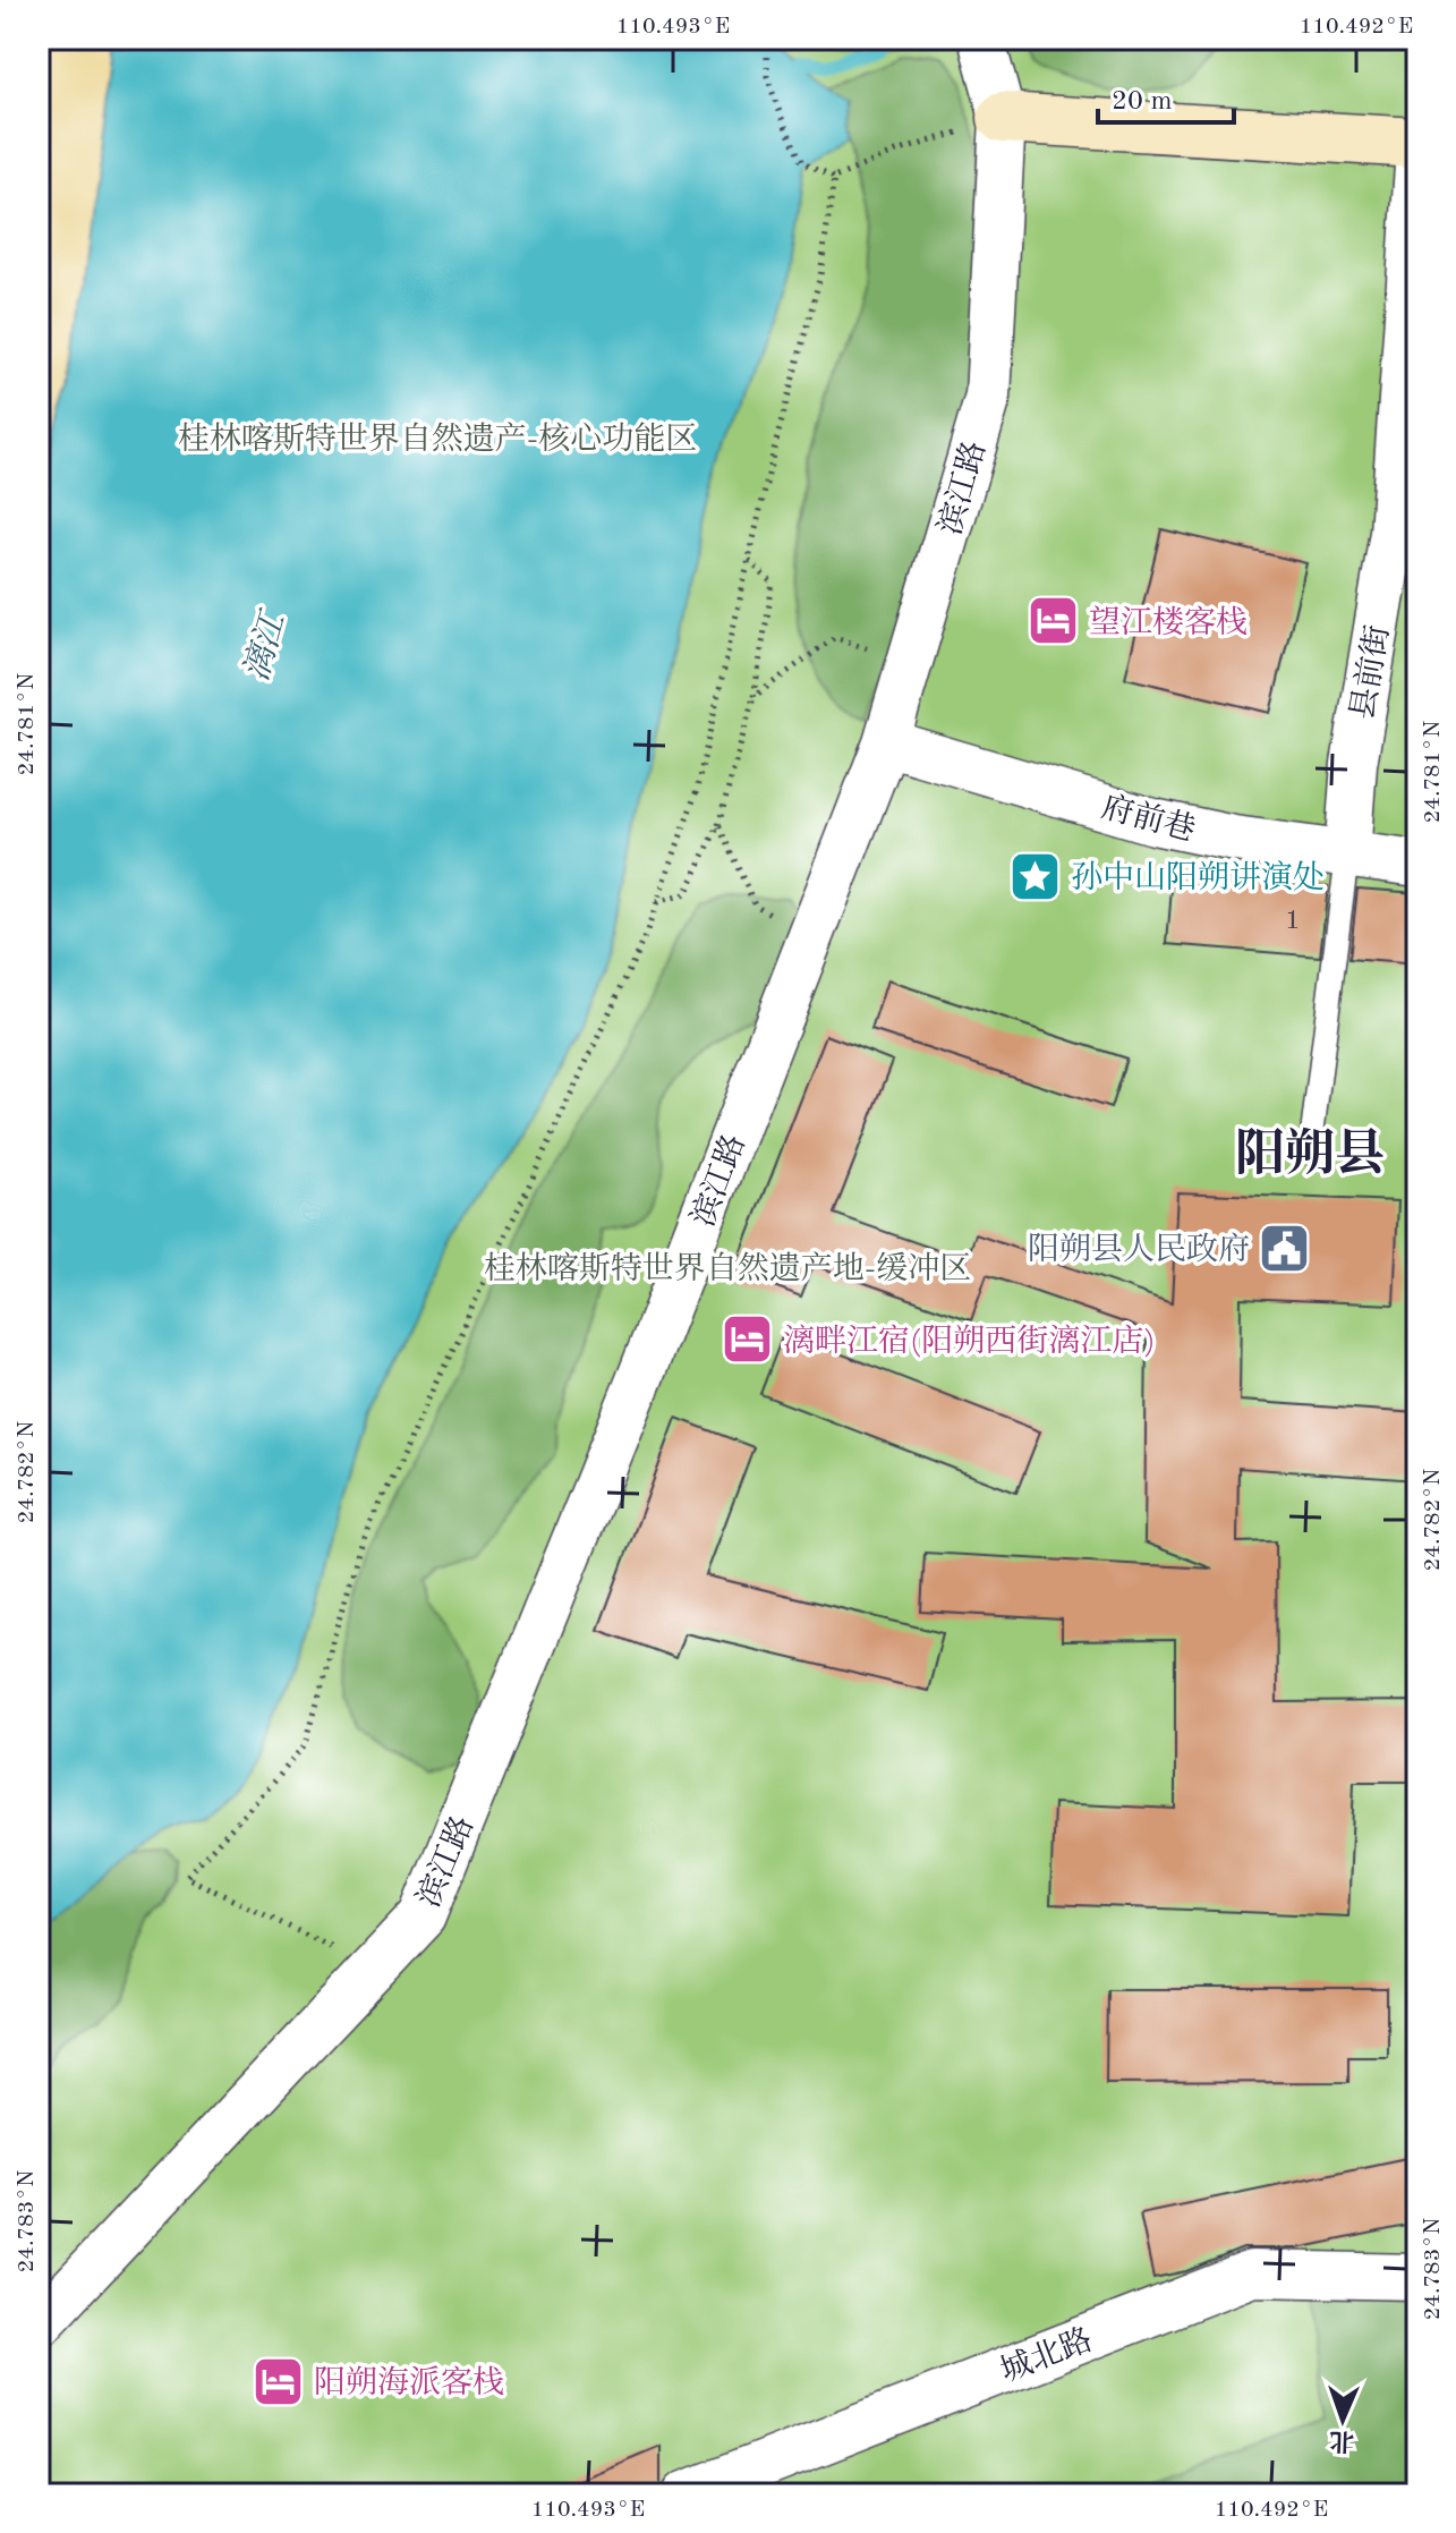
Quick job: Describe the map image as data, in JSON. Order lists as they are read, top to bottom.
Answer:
{
  "streets": {
    "street": [
      "滨江路",
      "县前街",
      "府前巷",
      "城北路"
    ]
  },
  "crossings": [
    ["滨江路", "府前巷"],
    ["县前街", "府前巷"]
  ],
  "districts": ["阳朔县"],
  "water": ["漓江"],
  "parks": ["桂林喀斯特世界自然遗产-核心功能区", "桂林喀斯特世界自然遗产地-缓冲区"],
  "places": {
    "hotel": ["望江楼客栈", "漓畔江宿(阳朔西街漓江店)", "阳朔海派客栈"],
    "place": ["孙中山阳朔讲演处"],
    "public building": ["阳朔县人民政府"]
  },
  "house_numbers": ["1"],
  "scale_bar": "20 m",
  "north": "bottom",
  "coordinates": [
    "110.493°E",
    "110.492°E",
    "24.781°N",
    "24.782°N",
    "24.783°N"
  ]
}
